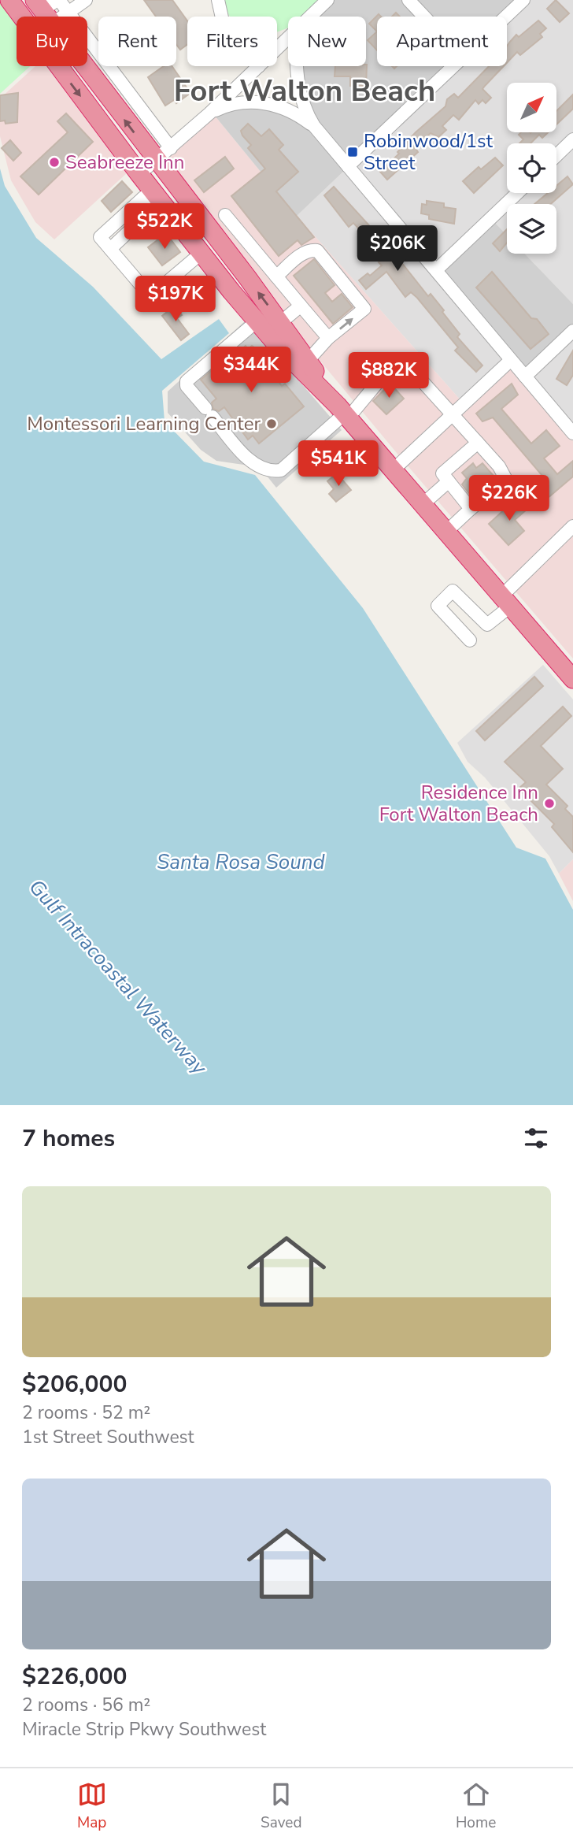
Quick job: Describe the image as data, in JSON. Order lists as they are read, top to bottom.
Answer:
{
  "districts": ["Fort Walton Beach"],
  "water": ["Santa Rosa Sound", "Gulf Intracoastal Waterway"],
  "places": {
    "transit": ["Robinwood/1st Street"],
    "other": ["Seabreeze Inn", "Montessori Learning Center", "Residence Inn Fort Walton Beach"]
  },
  "north": "top right",
  "page": {
    "chip": [
      "Buy",
      "Rent",
      "Filters",
      "New",
      "Apartment"
    ],
    "price": [
      "$522K",
      "$206K",
      "$197K",
      "$344K",
      "$882K",
      "$541K",
      "$226K"
    ],
    "heading": "7 homes",
    "list": [
      {
        "name": "$206,000",
        "note": "2 rooms · 52 m² · 1st Street Southwest"
      },
      {
        "name": "$226,000",
        "note": "2 rooms · 56 m² · Miracle Strip Pkwy Southwest"
      }
    ],
    "tabs": ["Map", "Saved", "Home"]
  }
}
